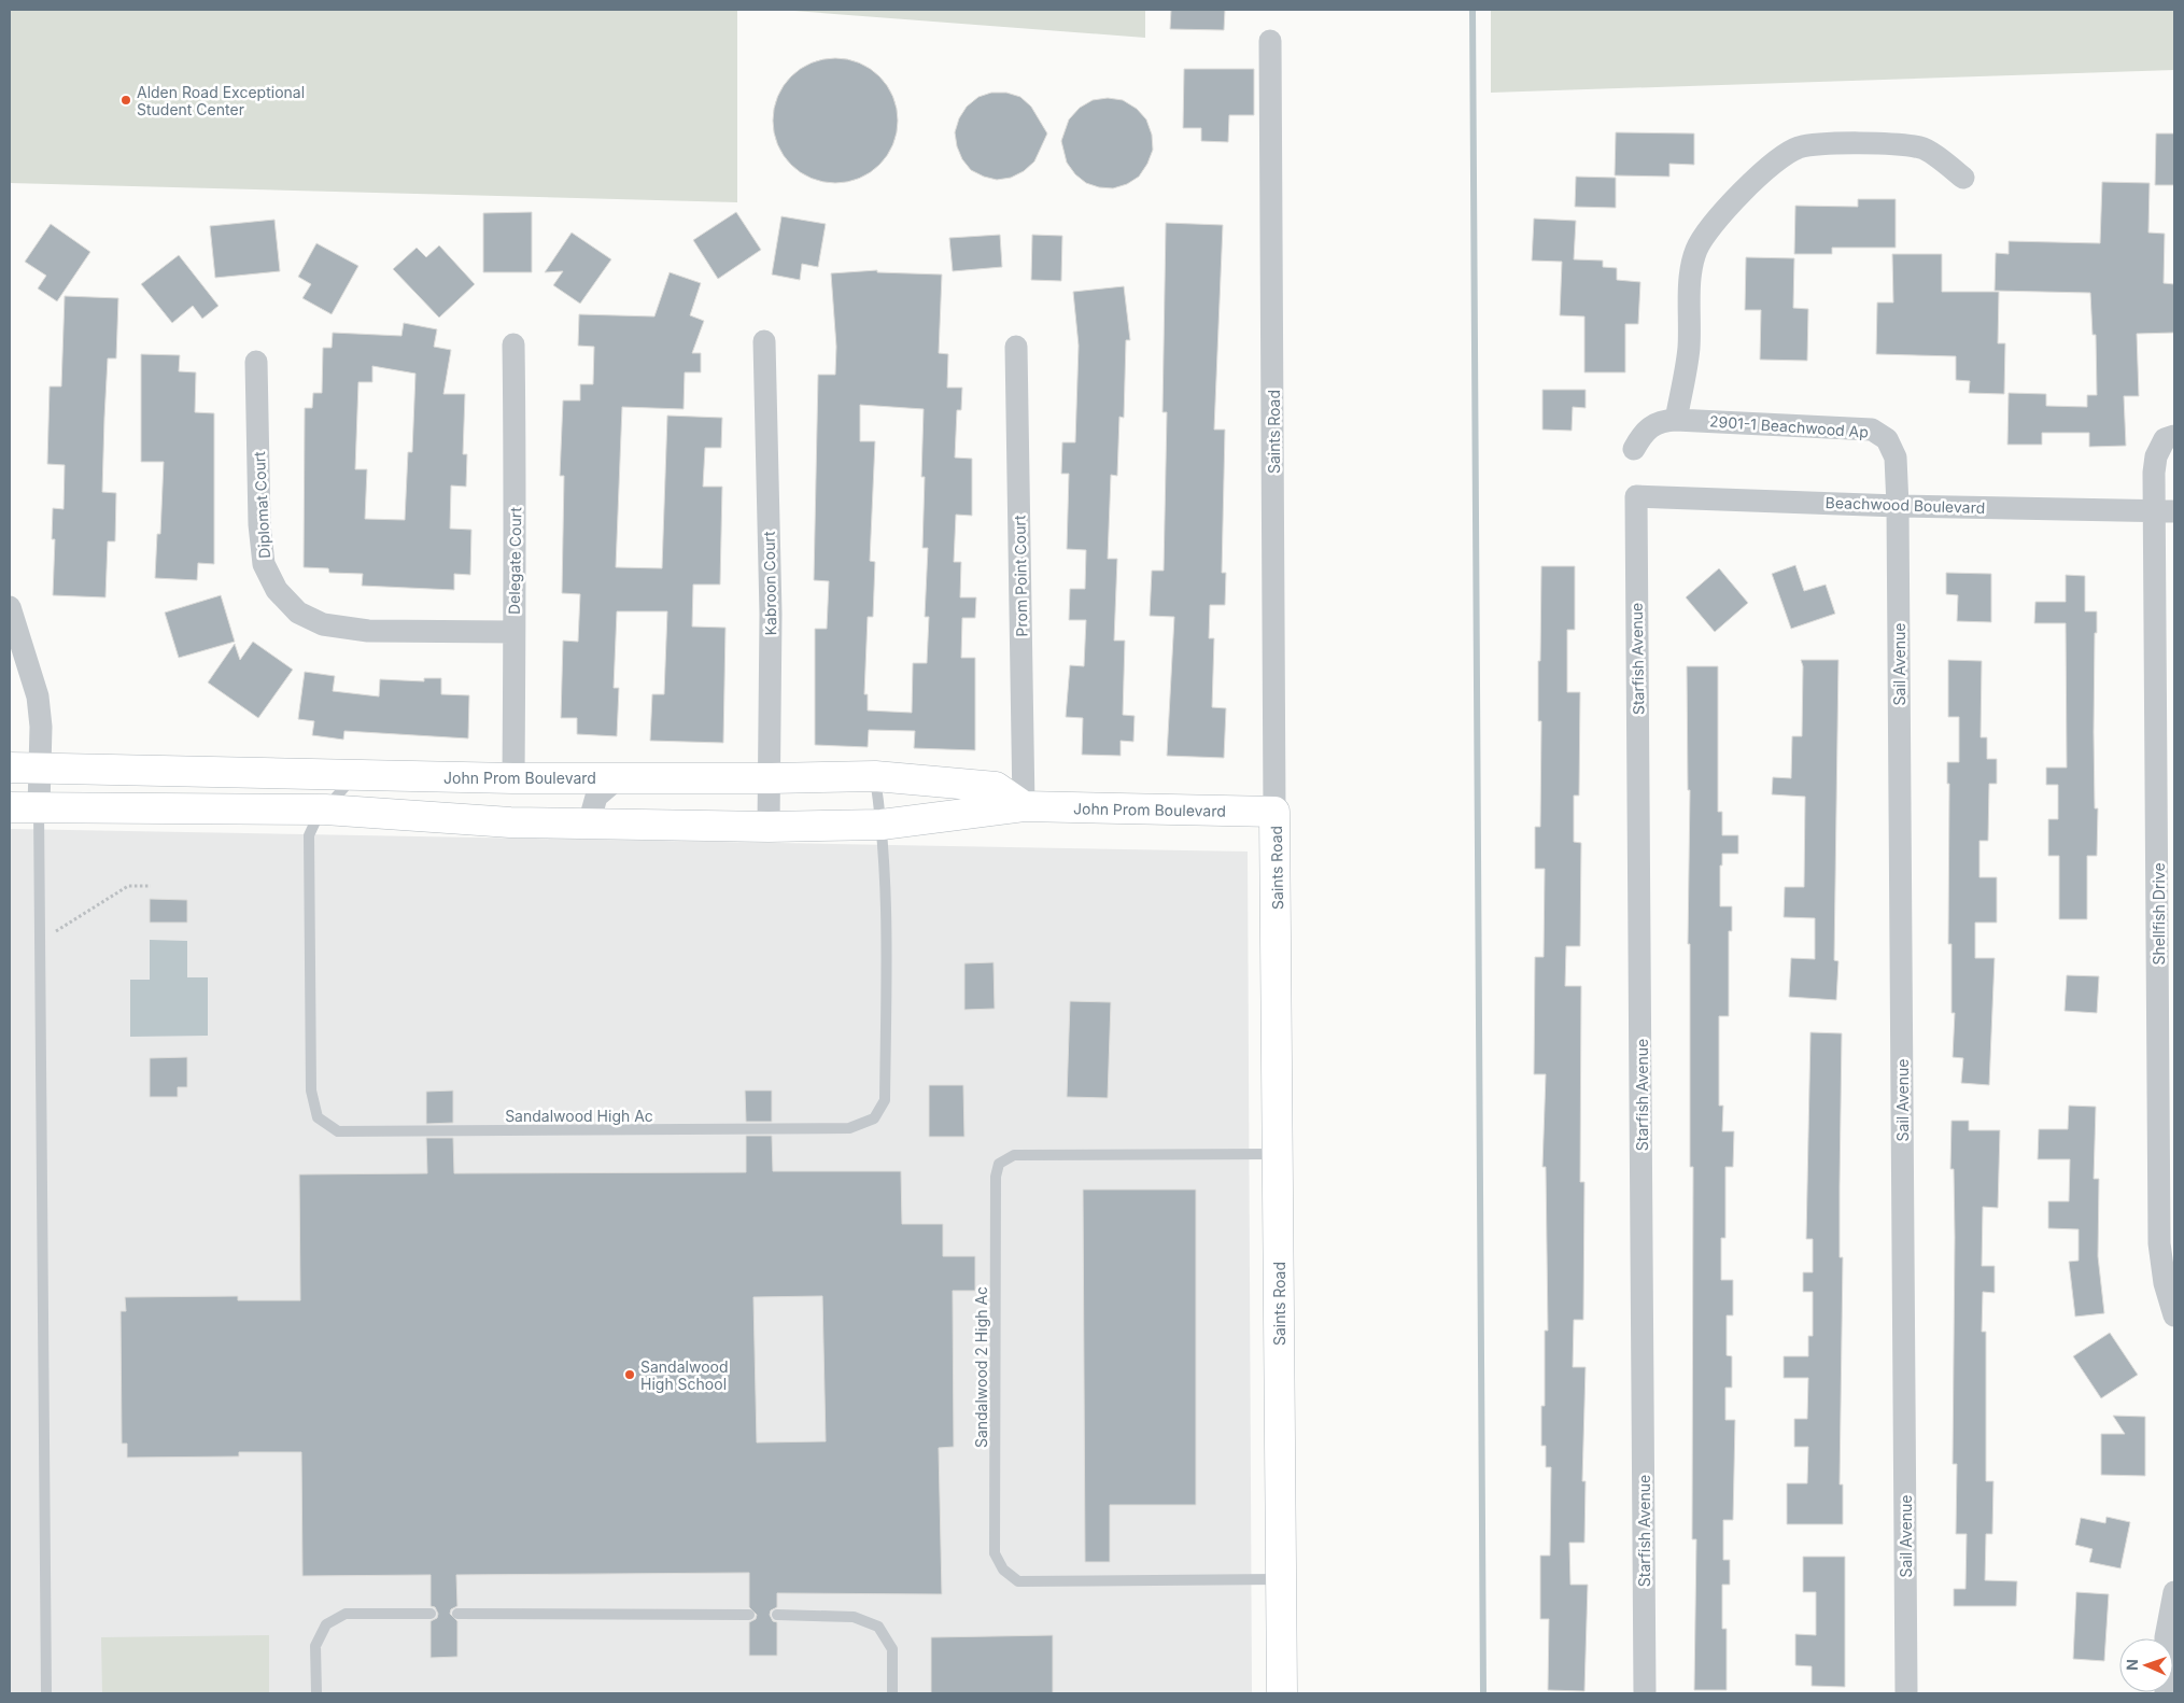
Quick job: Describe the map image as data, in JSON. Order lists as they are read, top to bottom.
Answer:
{
  "streets": {
    "street": [
      "2901-1 Beachwood Ap",
      "Saints Road",
      "Diplomat Court",
      "Beachwood Boulevard",
      "Delegate Court",
      "Prom Point Court",
      "Kabroon Court",
      "Starfish Avenue",
      "Sail Avenue",
      "John Prom Boulevard",
      "Shellfish Drive"
    ],
    "lane": ["Sandalwood High Ac", "Sandalwood 2 High Ac"]
  },
  "crossings": [
    ["2901-1 Beachwood Ap", "Beachwood Boulevard"],
    ["2901-1 Beachwood Ap", "Sail Avenue"],
    ["Saints Road", "John Prom Boulevard"],
    ["Saints Road", "Sandalwood 2 High Ac"],
    ["Diplomat Court", "Delegate Court"],
    ["Beachwood Boulevard", "Starfish Avenue"],
    ["Beachwood Boulevard", "Sail Avenue"],
    ["Beachwood Boulevard", "Shellfish Drive"],
    ["Delegate Court", "John Prom Boulevard"],
    ["Prom Point Court", "John Prom Boulevard"],
    ["Kabroon Court", "John Prom Boulevard"],
    ["John Prom Boulevard", "Sandalwood High Ac"]
  ],
  "places": ["Alden Road Exceptional Student Center", "Sandalwood High School"],
  "north": "left"
}
